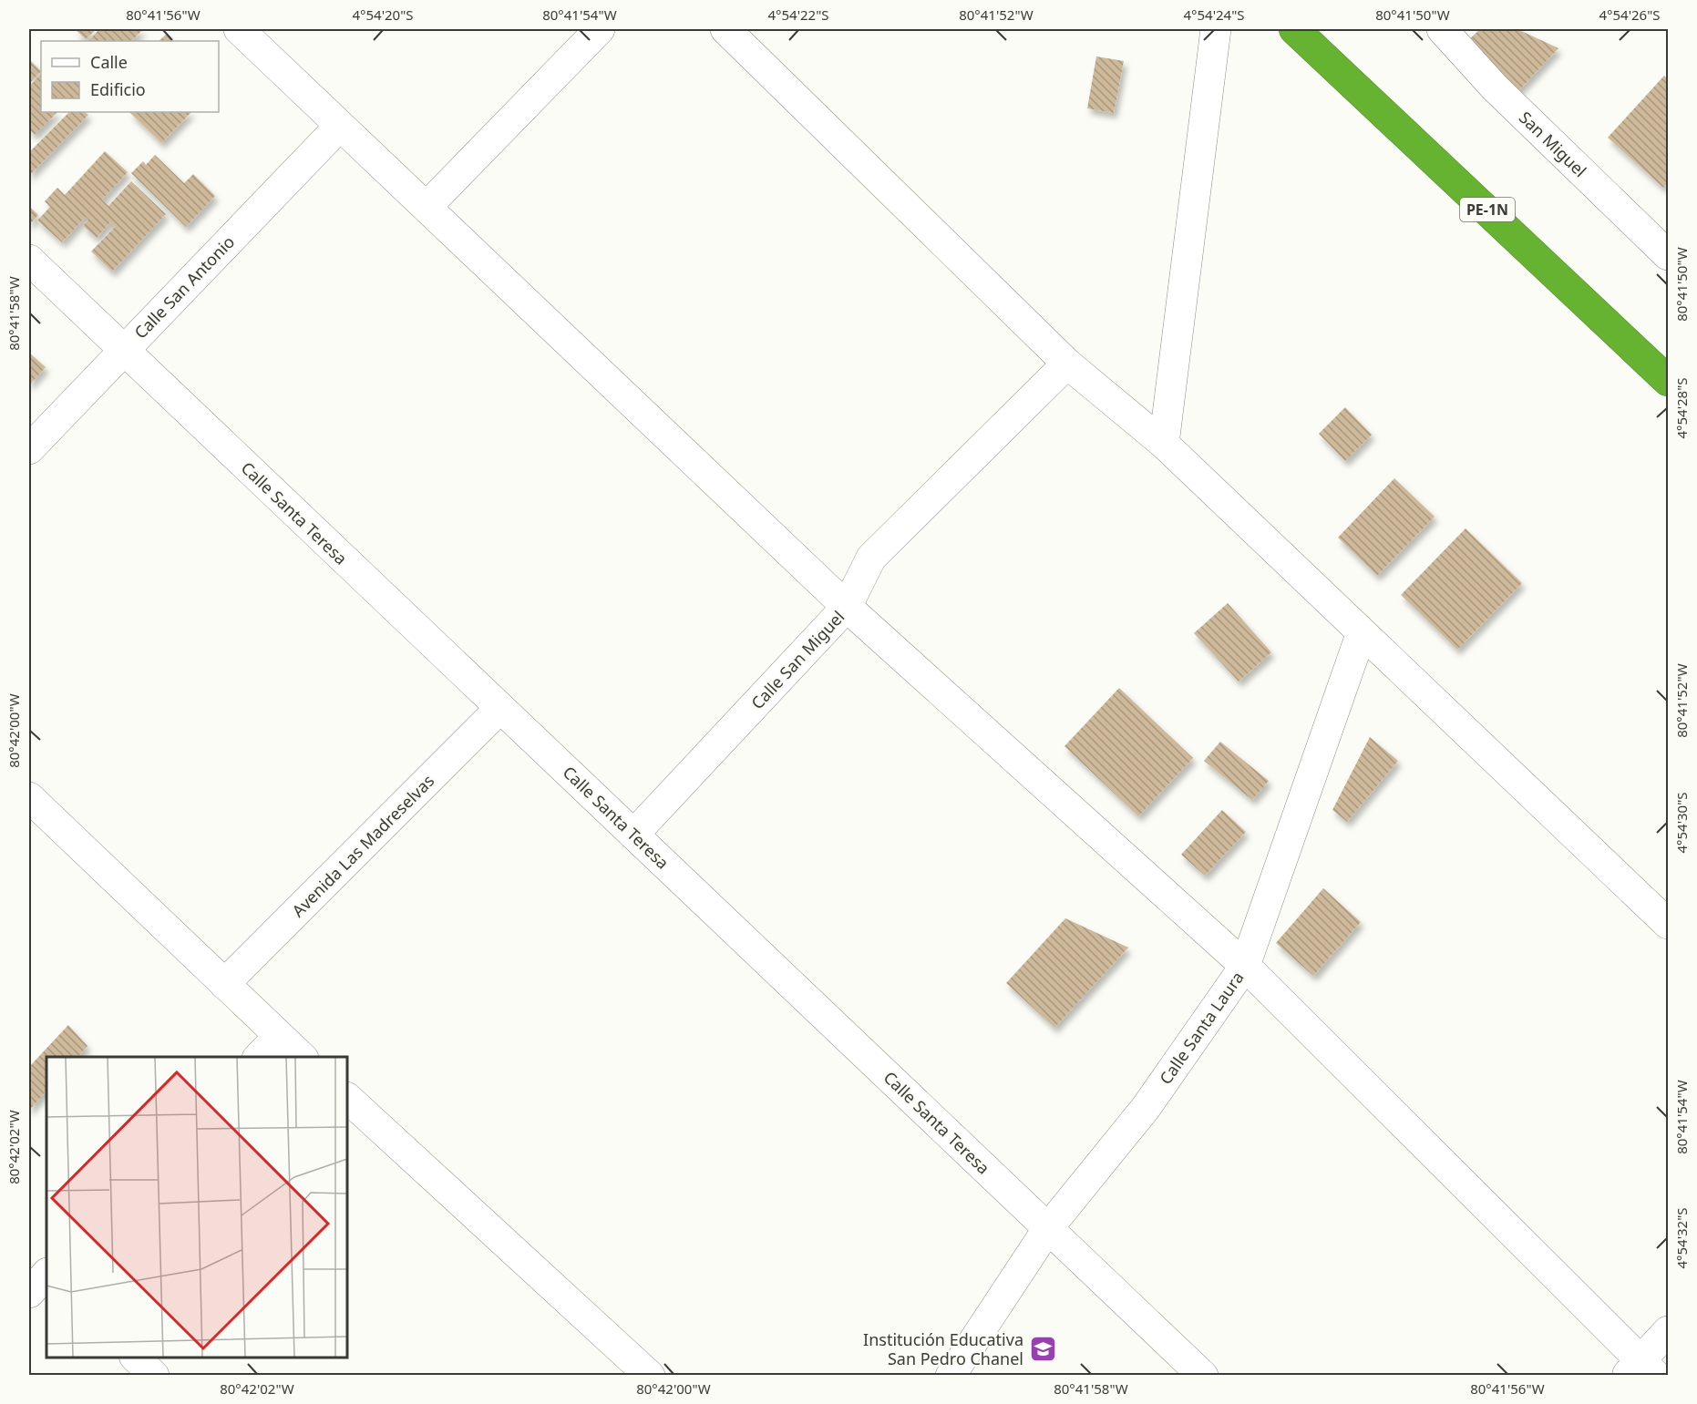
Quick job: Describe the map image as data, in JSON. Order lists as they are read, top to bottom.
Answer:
{
  "streets": {
    "highway": ["PE-1N"],
    "street": [
      "San Miguel",
      "Calle San Antonio",
      "Calle Santa Teresa",
      "Calle San Miguel",
      "Avenida Las Madreselvas",
      "Calle Santa Laura"
    ]
  },
  "crossings": [
    ["Calle San Antonio", "Calle Santa Teresa"],
    ["Calle Santa Teresa", "Calle San Miguel"],
    ["Calle Santa Teresa", "Avenida Las Madreselvas"],
    ["Calle Santa Teresa", "Calle Santa Laura"]
  ],
  "places": {
    "school or university": ["Institución Educativa San Pedro Chanel"]
  },
  "legend": ["Calle", "Edificio"],
  "coordinates": [
    "80°41'56\"W",
    "4°54'20\"S",
    "80°41'54\"W",
    "4°54'22\"S",
    "80°41'52\"W",
    "4°54'24\"S",
    "80°41'50\"W",
    "4°54'26\"S",
    "80°41'58\"W",
    "4°54'28\"S",
    "80°42'00\"W",
    "4°54'30\"S",
    "80°42'02\"W",
    "4°54'32\"S"
  ]
}
